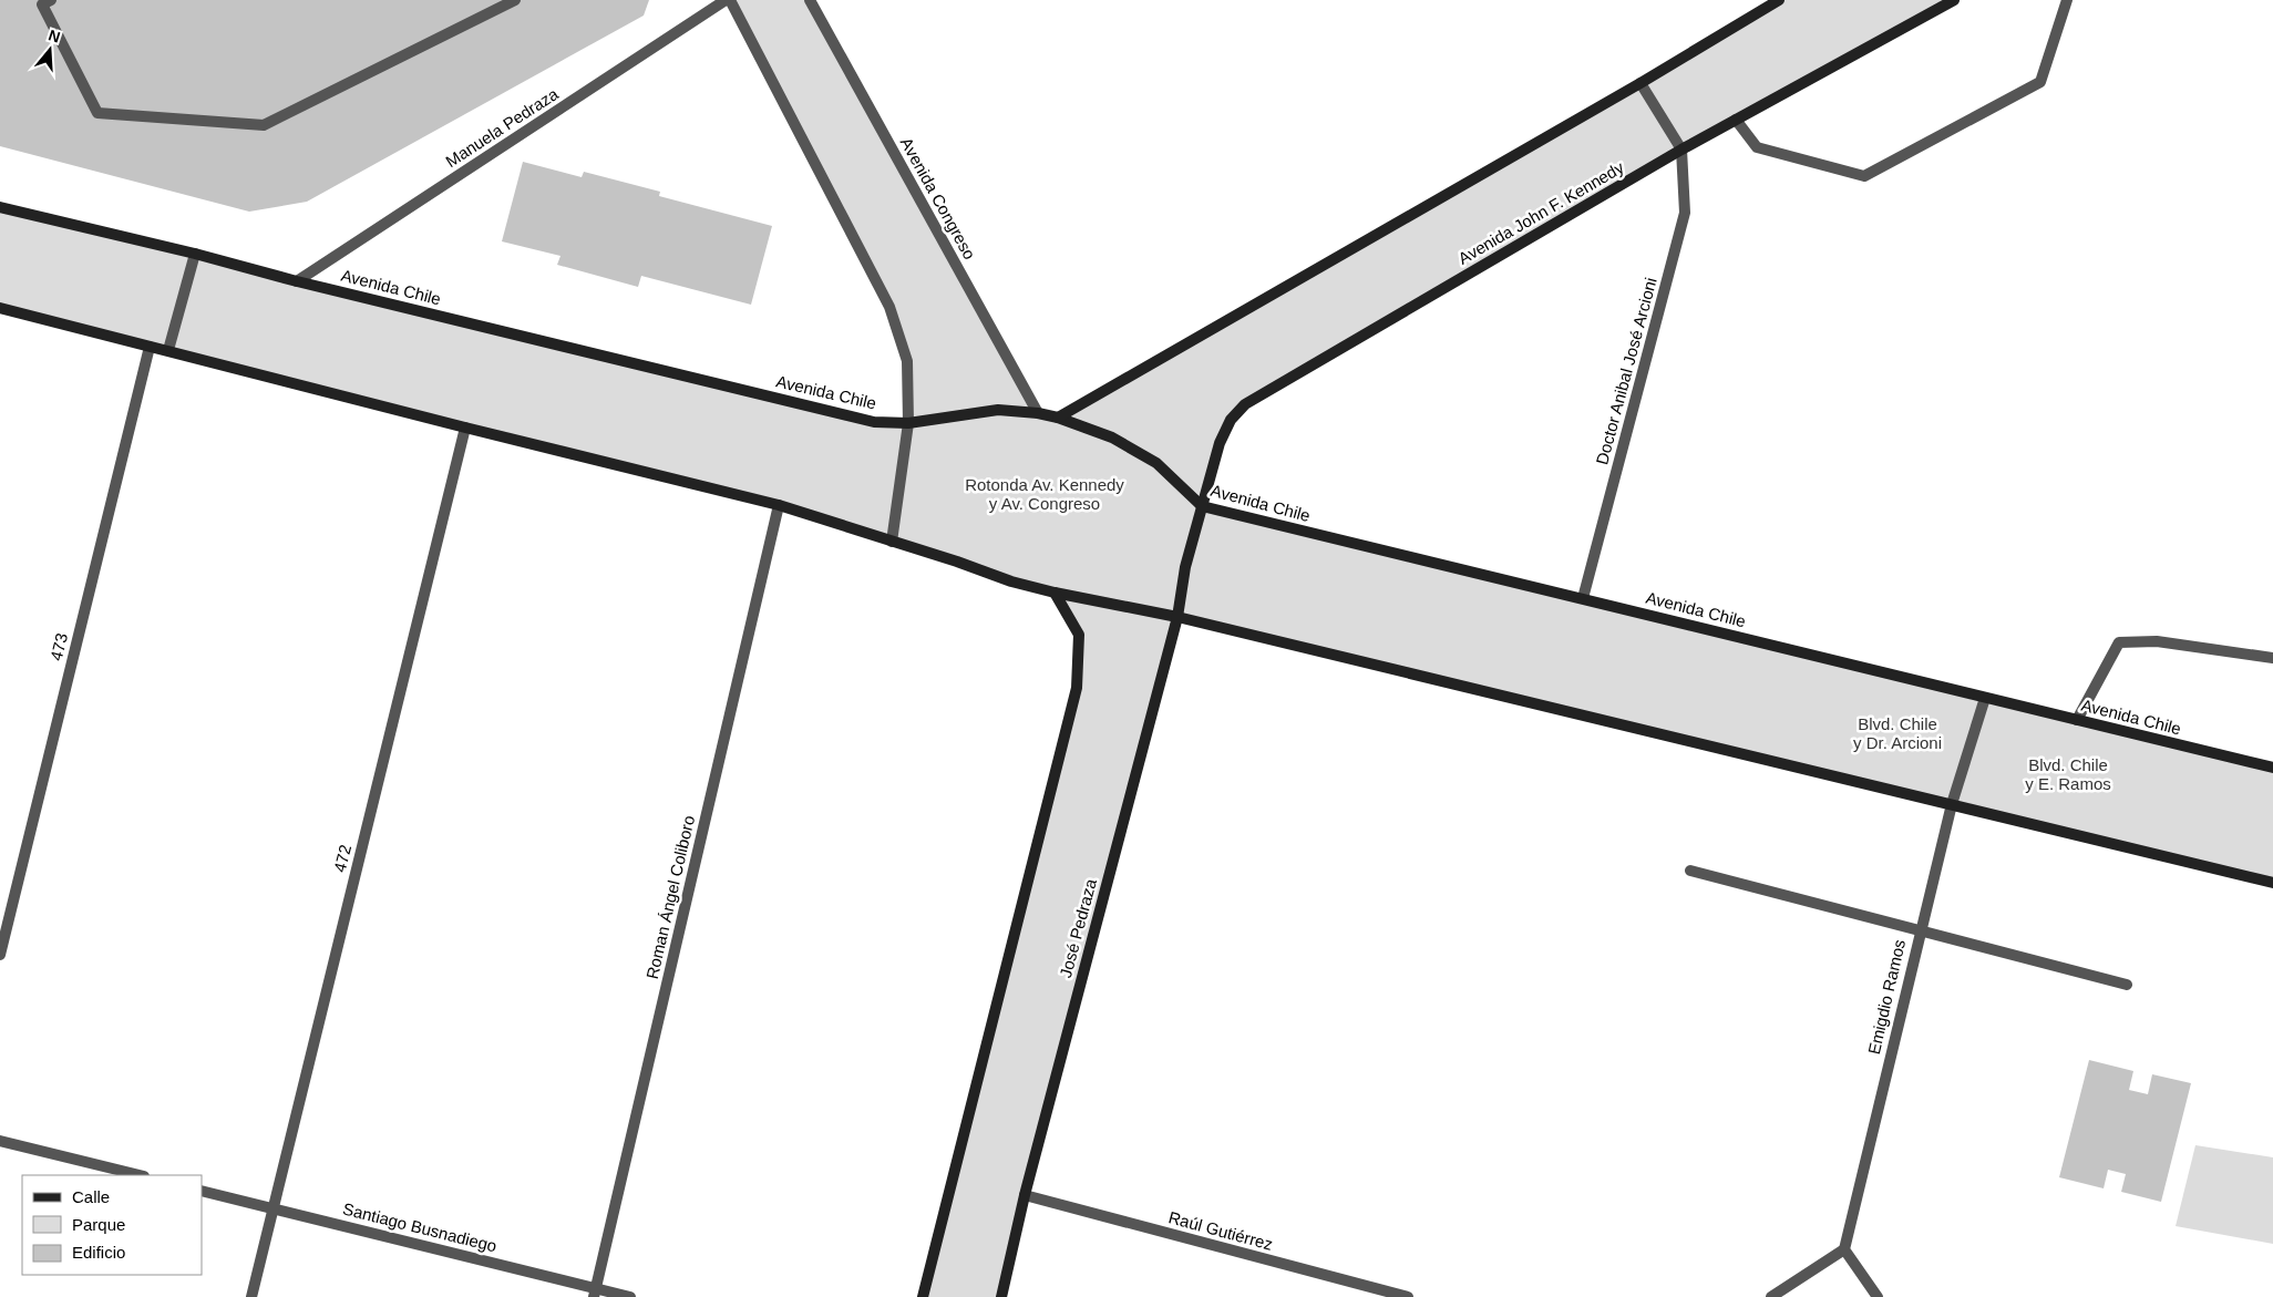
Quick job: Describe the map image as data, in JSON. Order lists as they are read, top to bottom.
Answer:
{
  "streets": {
    "main road": ["Avenida John F. Kennedy", "Avenida Chile", "José Pedraza"],
    "street": [
      "Manuela Pedraza",
      "Avenida Congreso",
      "Doctor Anibal José Arcioni",
      "473",
      "472",
      "Roman Ángel Coliboro",
      "Emigdio Ramos",
      "Santiago Busnadiego",
      "Raúl Gutiérrez"
    ]
  },
  "crossings": [
    ["Manuela Pedraza", "Avenida Chile"],
    ["Avenida Congreso", "Avenida Chile"],
    ["Avenida John F. Kennedy", "Avenida Chile"],
    ["Avenida John F. Kennedy", "Doctor Anibal José Arcioni"],
    ["Avenida John F. Kennedy", "José Pedraza"],
    ["Avenida Chile", "Doctor Anibal José Arcioni"],
    ["Avenida Chile", "Emigdio Ramos"],
    ["472", "Santiago Busnadiego"],
    ["Roman Ángel Coliboro", "Santiago Busnadiego"],
    ["José Pedraza", "Raúl Gutiérrez"]
  ],
  "parks": ["Rotonda Av. Kennedy y Av. Congreso", "Blvd. Chile y Dr. Arcioni", "Blvd. Chile y E. Ramos"],
  "legend": ["Calle", "Parque", "Edificio"],
  "north": "top"
}
